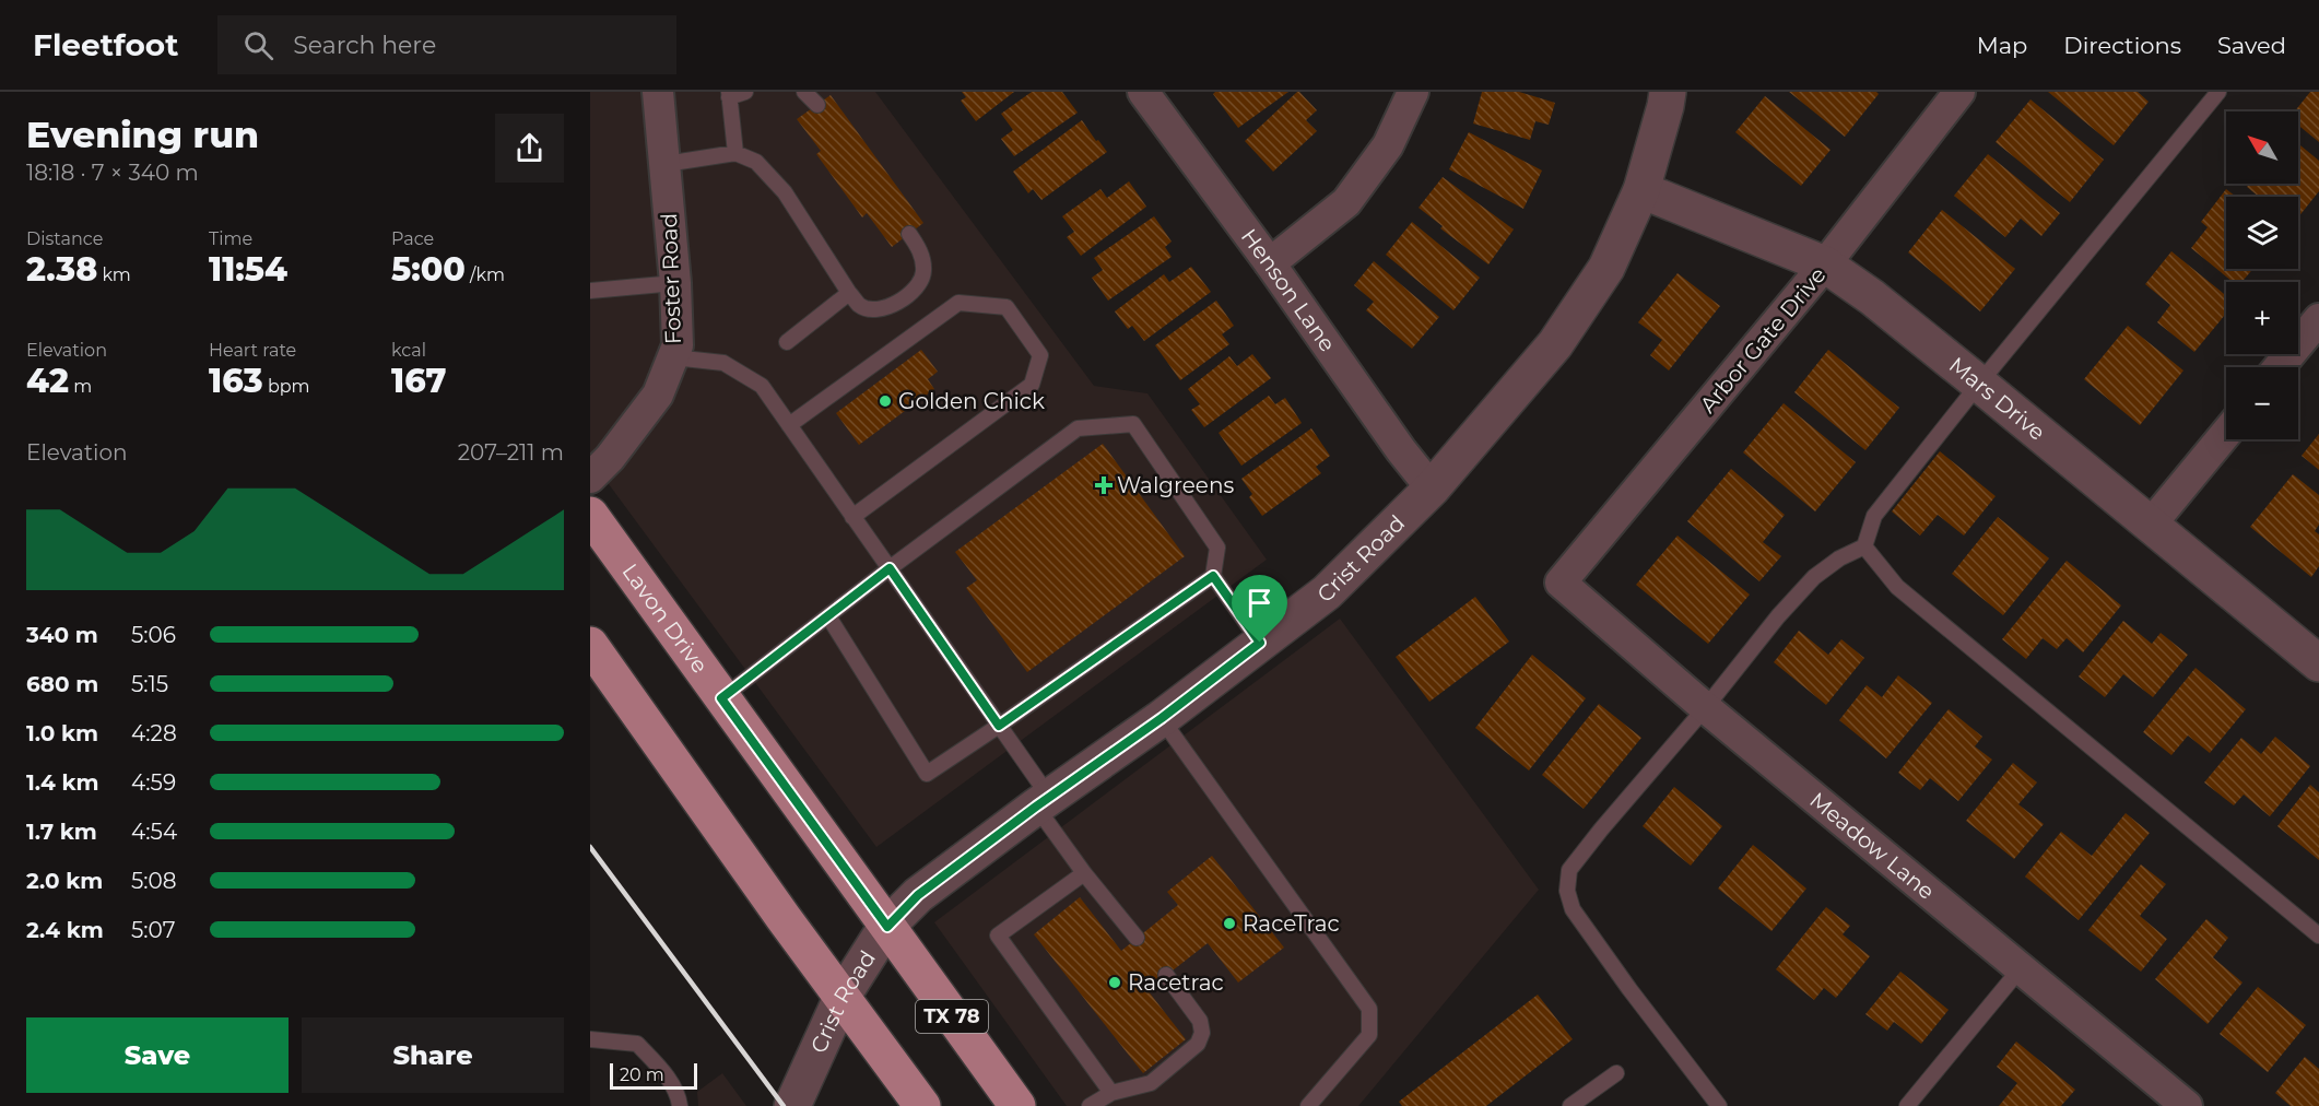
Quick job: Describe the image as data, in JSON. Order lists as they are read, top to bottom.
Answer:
{
  "streets": {
    "main road": ["Lavon Drive", "TX 78"],
    "street": [
      "Foster Road",
      "Henson Lane",
      "Arbor Gate Drive",
      "Mars Drive",
      "Crist Road",
      "Meadow Lane"
    ]
  },
  "crossings": [
    ["Henson Lane", "Crist Road"],
    ["Arbor Gate Drive", "Mars Drive"],
    ["Arbor Gate Drive", "Meadow Lane"],
    ["Mars Drive", "Crist Road"],
    ["Crist Road", "Lavon Drive"]
  ],
  "places": {
    "other": ["Golden Chick", "RaceTrac", "Racetrac"],
    "health": ["Walgreens"]
  },
  "scale_bar": "20 m",
  "north": "top left",
  "page": {
    "header": "Fleetfoot",
    "search": "Search here",
    "nav": ["Map", "Directions", "Saved"],
    "heading": ["Evening run", "18:18 · 7 × 340 m"],
    "map_buttons": ["+", "−"],
    "stats": [
      ["Distance", "2.38 km"],
      ["Time", "11:54"],
      ["Pace", "5:00 /km"],
      ["Elevation", "42 m"],
      ["Heart rate", "163 bpm"],
      ["kcal", "167"]
    ],
    "chart": ["Elevation", "207–211 m"],
    "list": [
      {
        "name": "340 m",
        "note": "5:06"
      },
      {
        "name": "680 m",
        "note": "5:15"
      },
      {
        "name": "1.0 km",
        "note": "4:28"
      },
      {
        "name": "1.4 km",
        "note": "4:59"
      },
      {
        "name": "1.7 km",
        "note": "4:54"
      },
      {
        "name": "2.0 km",
        "note": "5:08"
      },
      {
        "name": "2.4 km",
        "note": "5:07"
      }
    ],
    "buttons": ["Save", "Share"],
    "scale": "20 m"
  }
}
